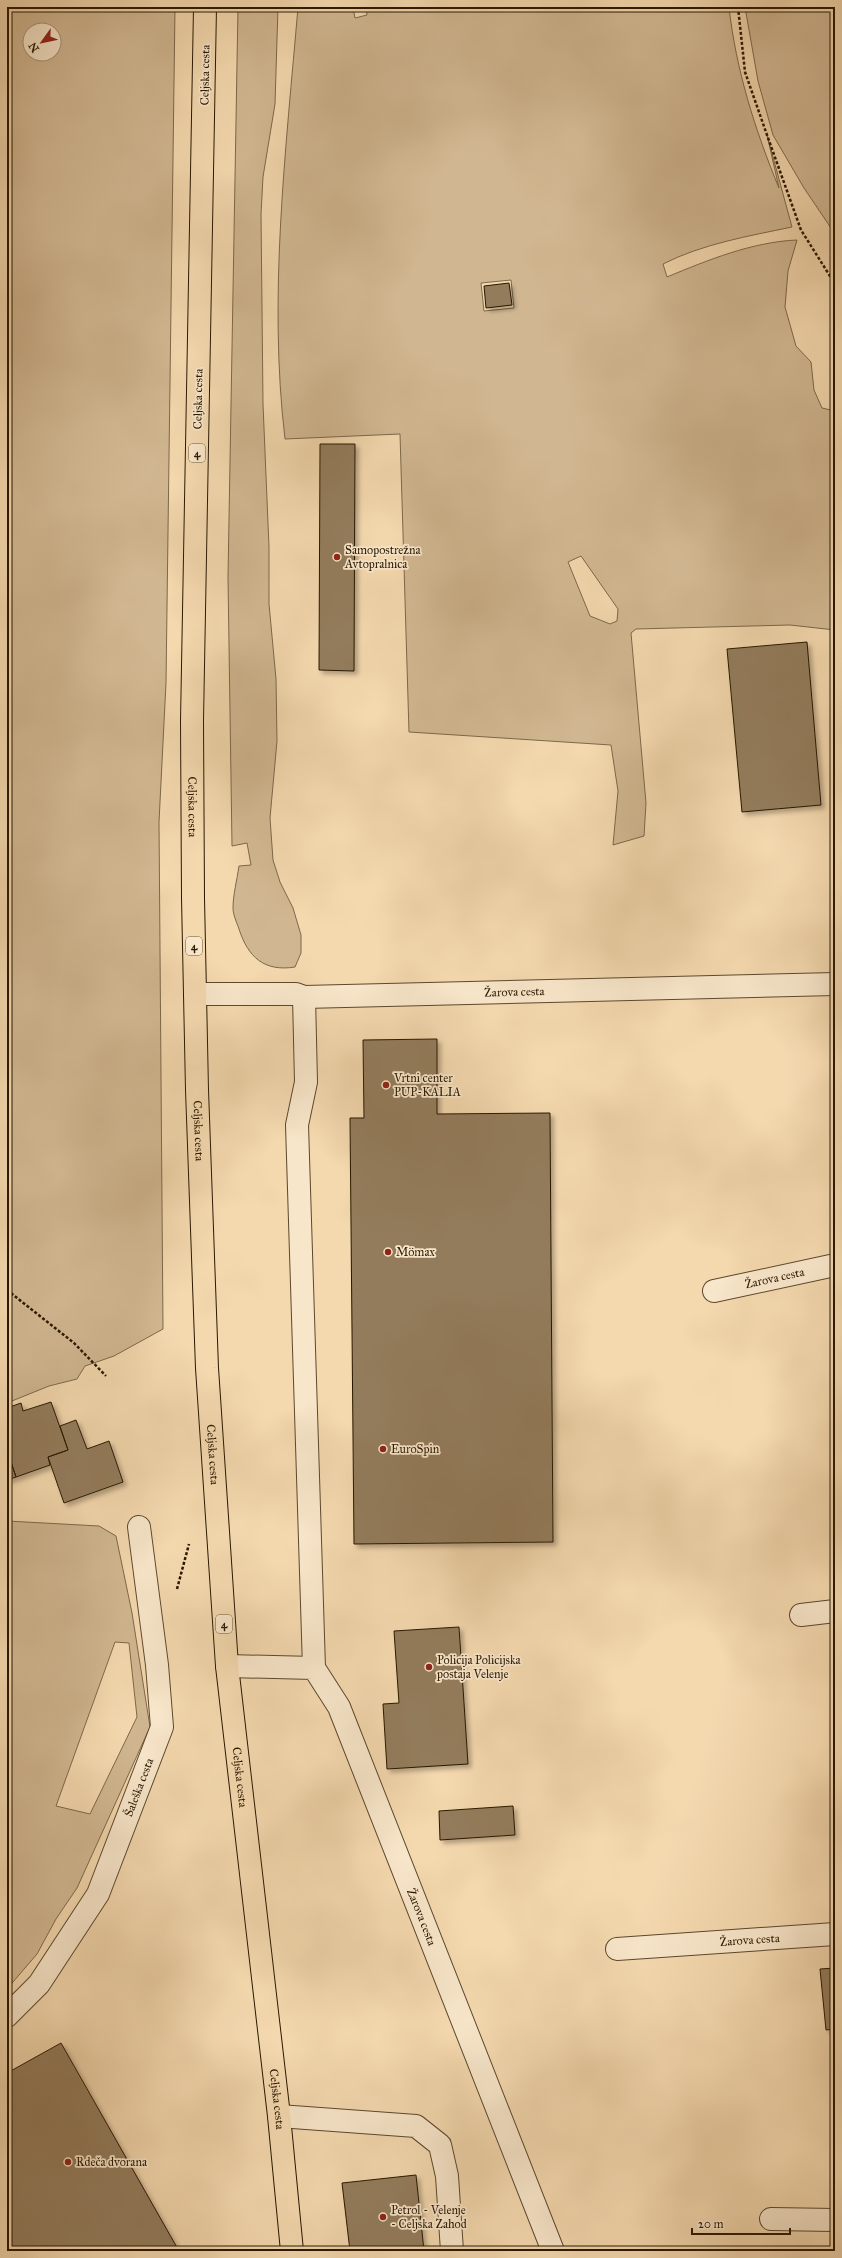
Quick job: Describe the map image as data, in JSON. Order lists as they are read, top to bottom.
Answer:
{
  "streets": {
    "main road": ["Celjska cesta", "4"],
    "street": ["Žarova cesta", "Šaleška cesta"]
  },
  "crossings": [
    ["Celjska cesta", "Žarova cesta"]
  ],
  "places": [
    "Samopostrežna Avtopralnica",
    "Vrtni center PUP-KALIA",
    "Mömax",
    "EuroSpin",
    "Policija Policijska postaja Velenje",
    "Rdeča dvorana",
    "Petrol - Velenje - Celjska Zahod"
  ],
  "scale_bar": "20 m",
  "north": "bottom left"
}
